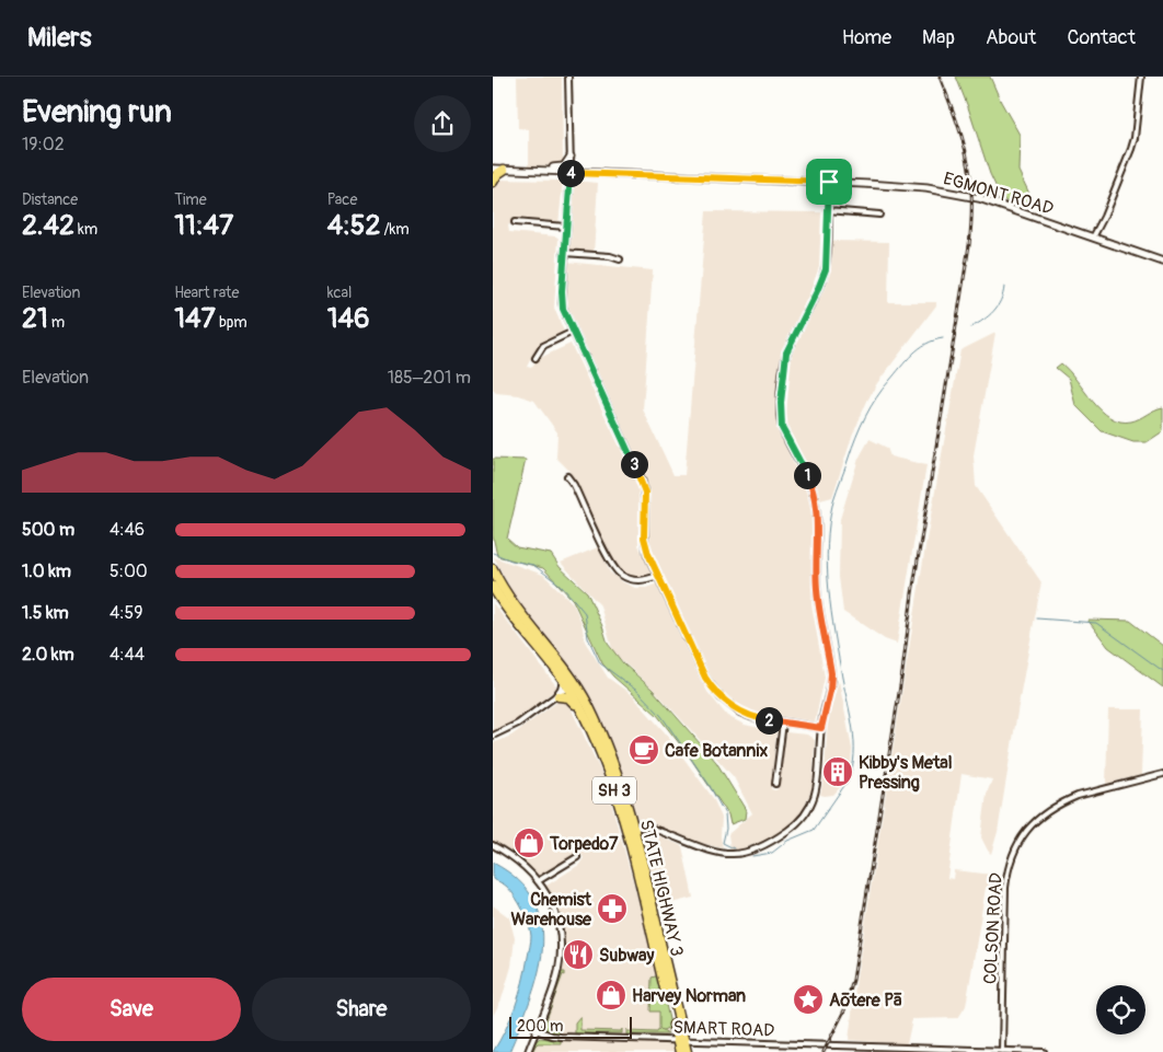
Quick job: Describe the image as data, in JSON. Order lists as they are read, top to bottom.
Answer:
{
  "streets": {
    "highway": ["SH 3", "STATE HIGHWAY 3"],
    "main road": ["EGMONT ROAD"],
    "street": ["COLSON ROAD", "SMART ROAD"]
  },
  "crossings": [
    ["STATE HIGHWAY 3", "SMART ROAD"],
    ["COLSON ROAD", "SMART ROAD"]
  ],
  "places": {
    "cafe": ["Cafe Botannix"],
    "building": ["Kibby's Metal Pressing"],
    "shop": ["Torpedo7", "Harvey Norman"],
    "pharmacy": ["Chemist Warehouse"],
    "restaurant": ["Subway"],
    "place": ["Aōtere Pā"]
  },
  "scale_bar": "200 m",
  "page": {
    "header": "Milers",
    "nav": [
      "Home",
      "Map",
      "About",
      "Contact"
    ],
    "heading": ["Evening run", "19:02"],
    "pins": [
      "4",
      "3",
      "1",
      "2"
    ],
    "stats": [
      ["Distance", "2.42 km"],
      ["Time", "11:47"],
      ["Pace", "4:52 /km"],
      ["Elevation", "21 m"],
      ["Heart rate", "147 bpm"],
      ["kcal", "146"]
    ],
    "chart": ["Elevation", "185–201 m"],
    "list": [
      {
        "name": "500 m",
        "note": "4:46"
      },
      {
        "name": "1.0 km",
        "note": "5:00"
      },
      {
        "name": "1.5 km",
        "note": "4:59"
      },
      {
        "name": "2.0 km",
        "note": "4:44"
      }
    ],
    "buttons": ["Save", "Share"],
    "scale": "200 m"
  }
}
